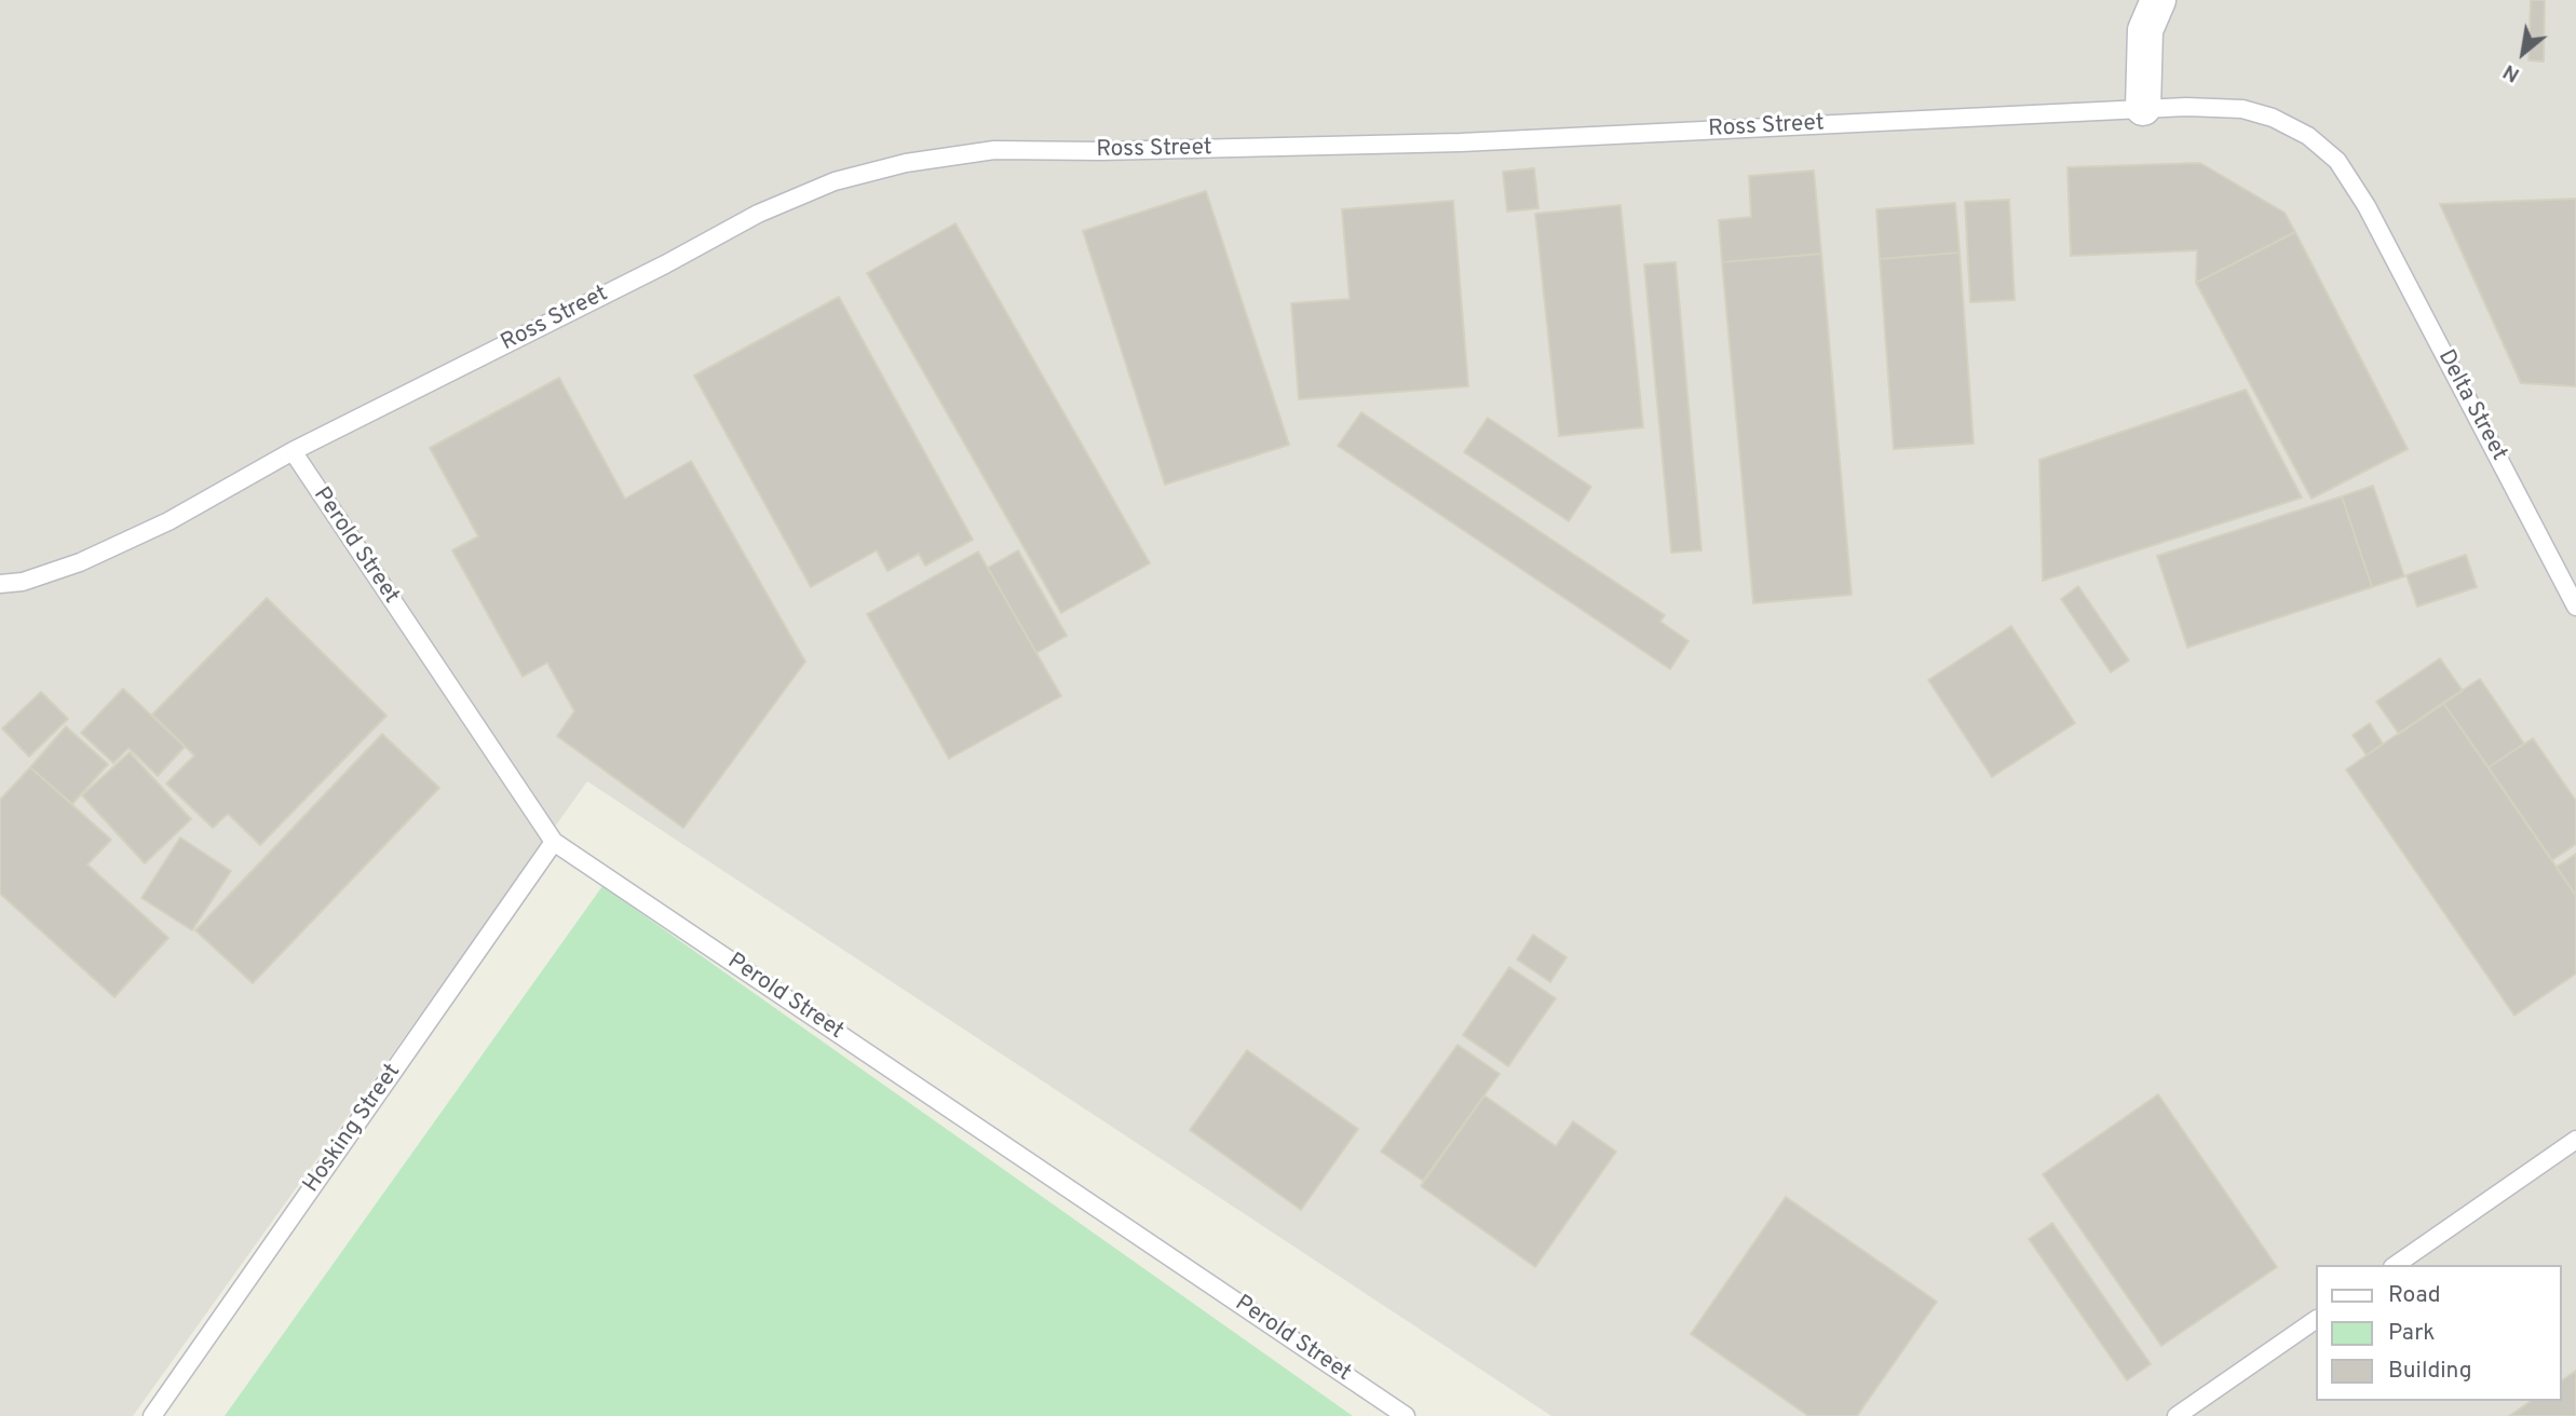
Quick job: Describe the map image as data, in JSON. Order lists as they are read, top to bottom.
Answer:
{
  "streets": {
    "lane": [
      "Ross Street",
      "Delta Street",
      "Perold Street",
      "Hosking Street"
    ]
  },
  "crossings": [
    ["Ross Street", "Delta Street"],
    ["Ross Street", "Perold Street"],
    ["Perold Street", "Hosking Street"]
  ],
  "legend": ["Road", "Park", "Building"],
  "north": "bottom left"
}
